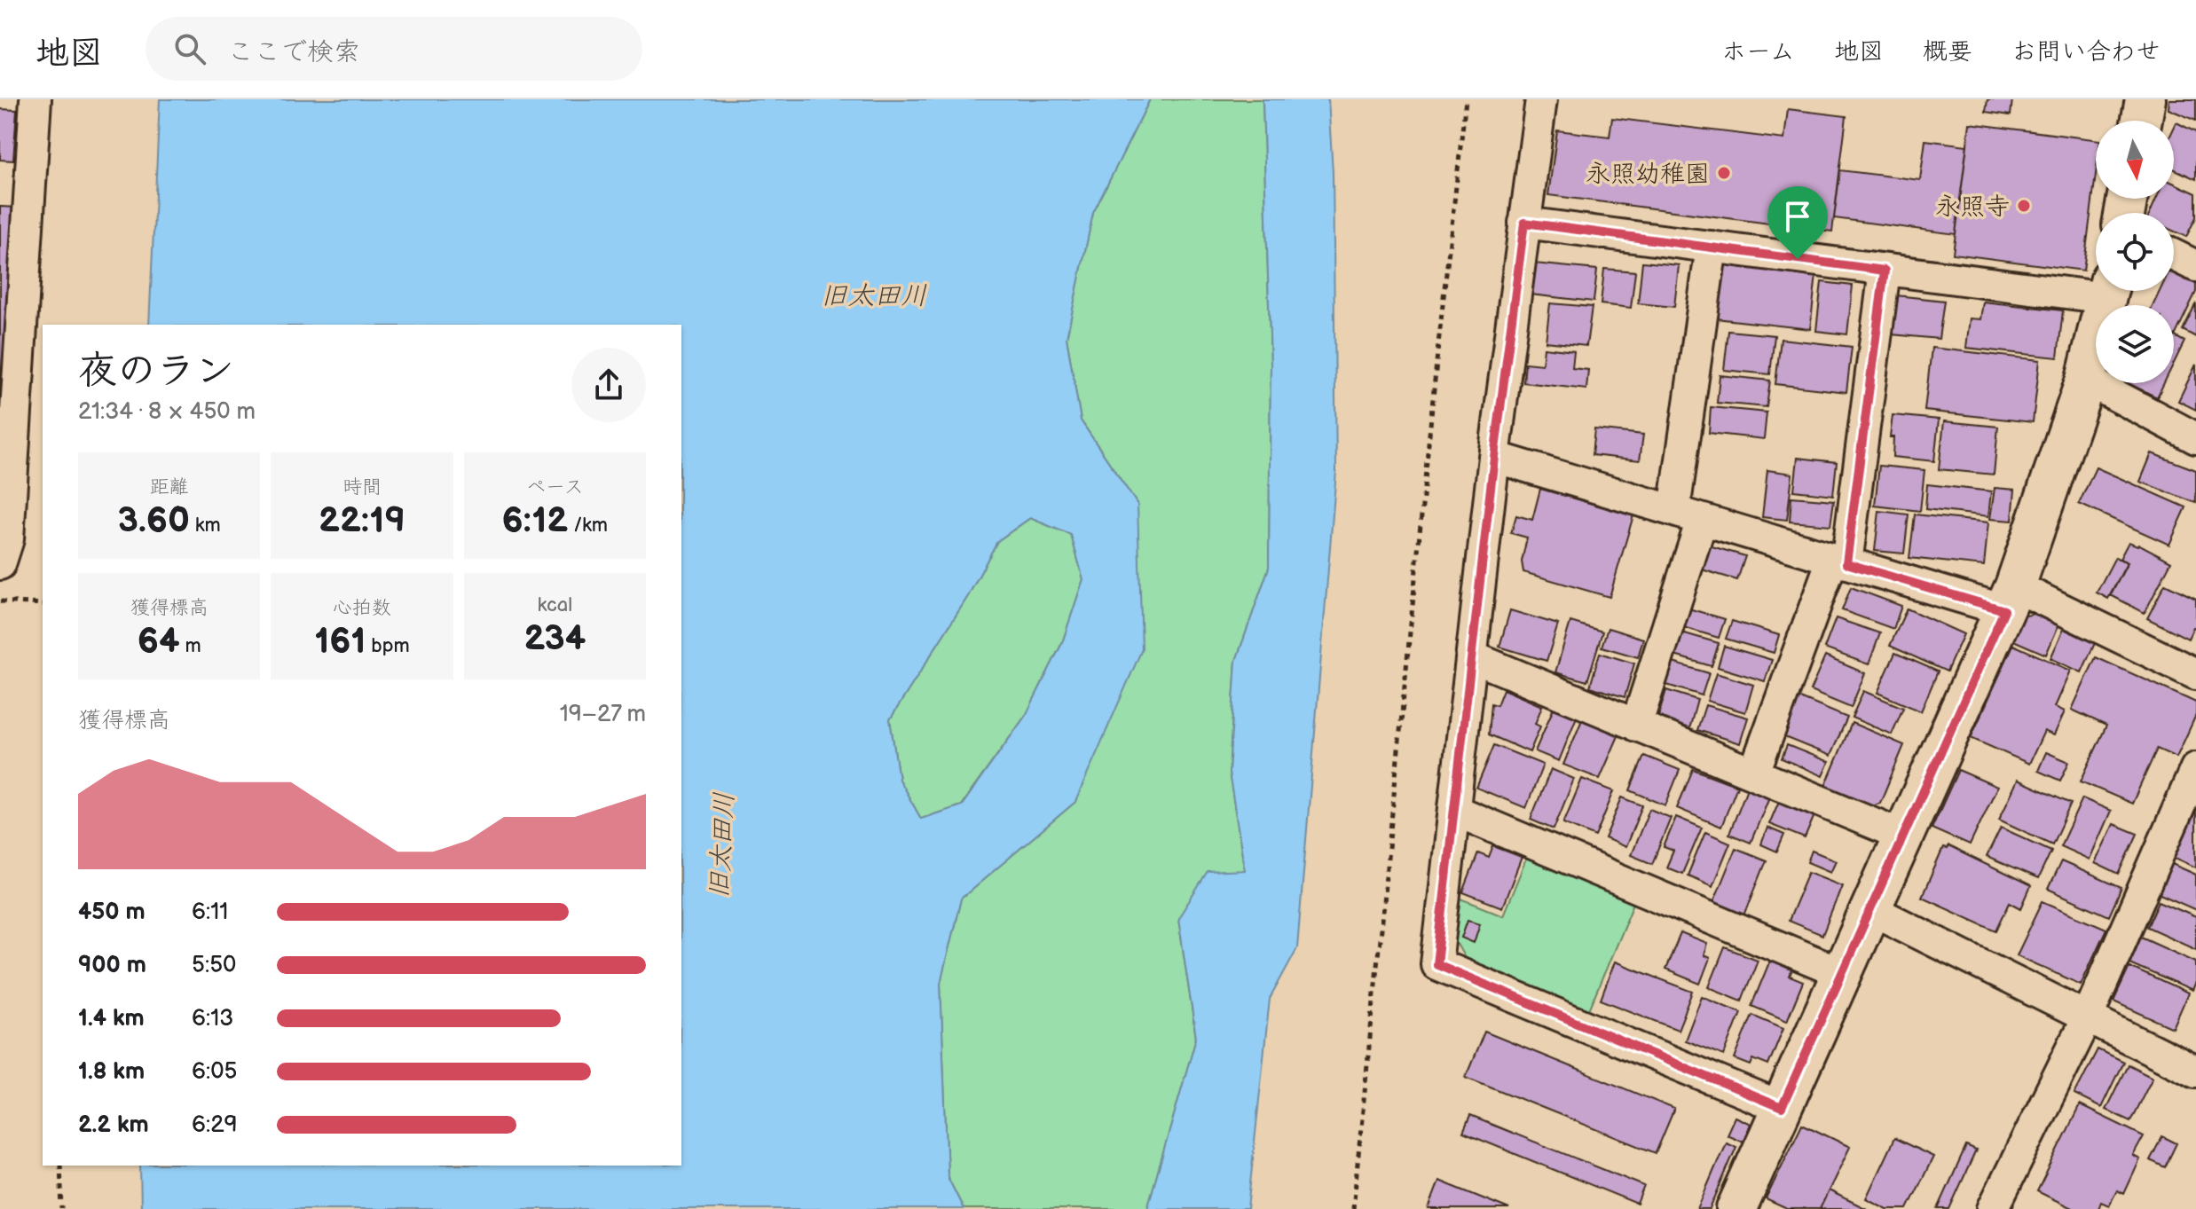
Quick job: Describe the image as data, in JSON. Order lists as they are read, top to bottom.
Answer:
{
  "water": ["旧太田川"],
  "places": ["永照幼稚園", "永照寺"],
  "north": "bottom",
  "page": {
    "header": "地図",
    "search": "ここで検索",
    "nav": [
      "ホーム",
      "地図",
      "概要",
      "お問い合わせ"
    ],
    "heading": ["夜のラン", "21:34 · 8 × 450 m"],
    "stats": [
      ["距離", "3.60 km"],
      ["時間", "22:19"],
      ["ペース", "6:12 /km"],
      ["獲得標高", "64 m"],
      ["心拍数", "161 bpm"],
      ["kcal", "234"]
    ],
    "chart": ["獲得標高", "19–27 m"],
    "list": [
      {
        "name": "450 m",
        "note": "6:11"
      },
      {
        "name": "900 m",
        "note": "5:50"
      },
      {
        "name": "1.4 km",
        "note": "6:13"
      },
      {
        "name": "1.8 km",
        "note": "6:05"
      },
      {
        "name": "2.2 km",
        "note": "6:29"
      }
    ]
  }
}
